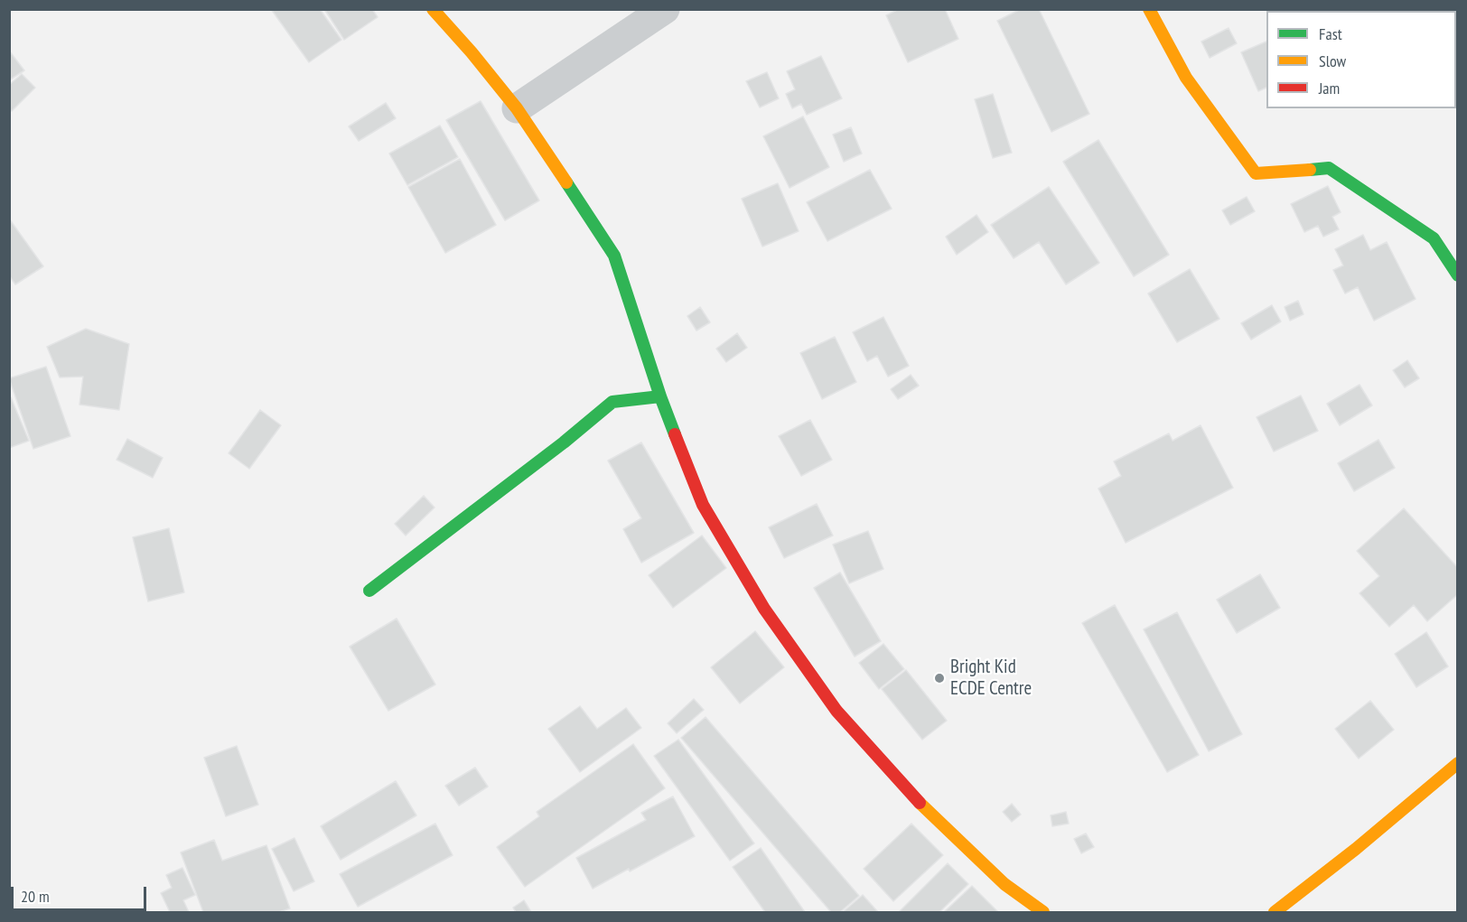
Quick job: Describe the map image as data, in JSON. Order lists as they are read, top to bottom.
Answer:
{
  "places": ["Bright Kid ECDE Centre"],
  "legend": ["Fast", "Slow", "Jam"],
  "scale_bar": "20 m"
}
